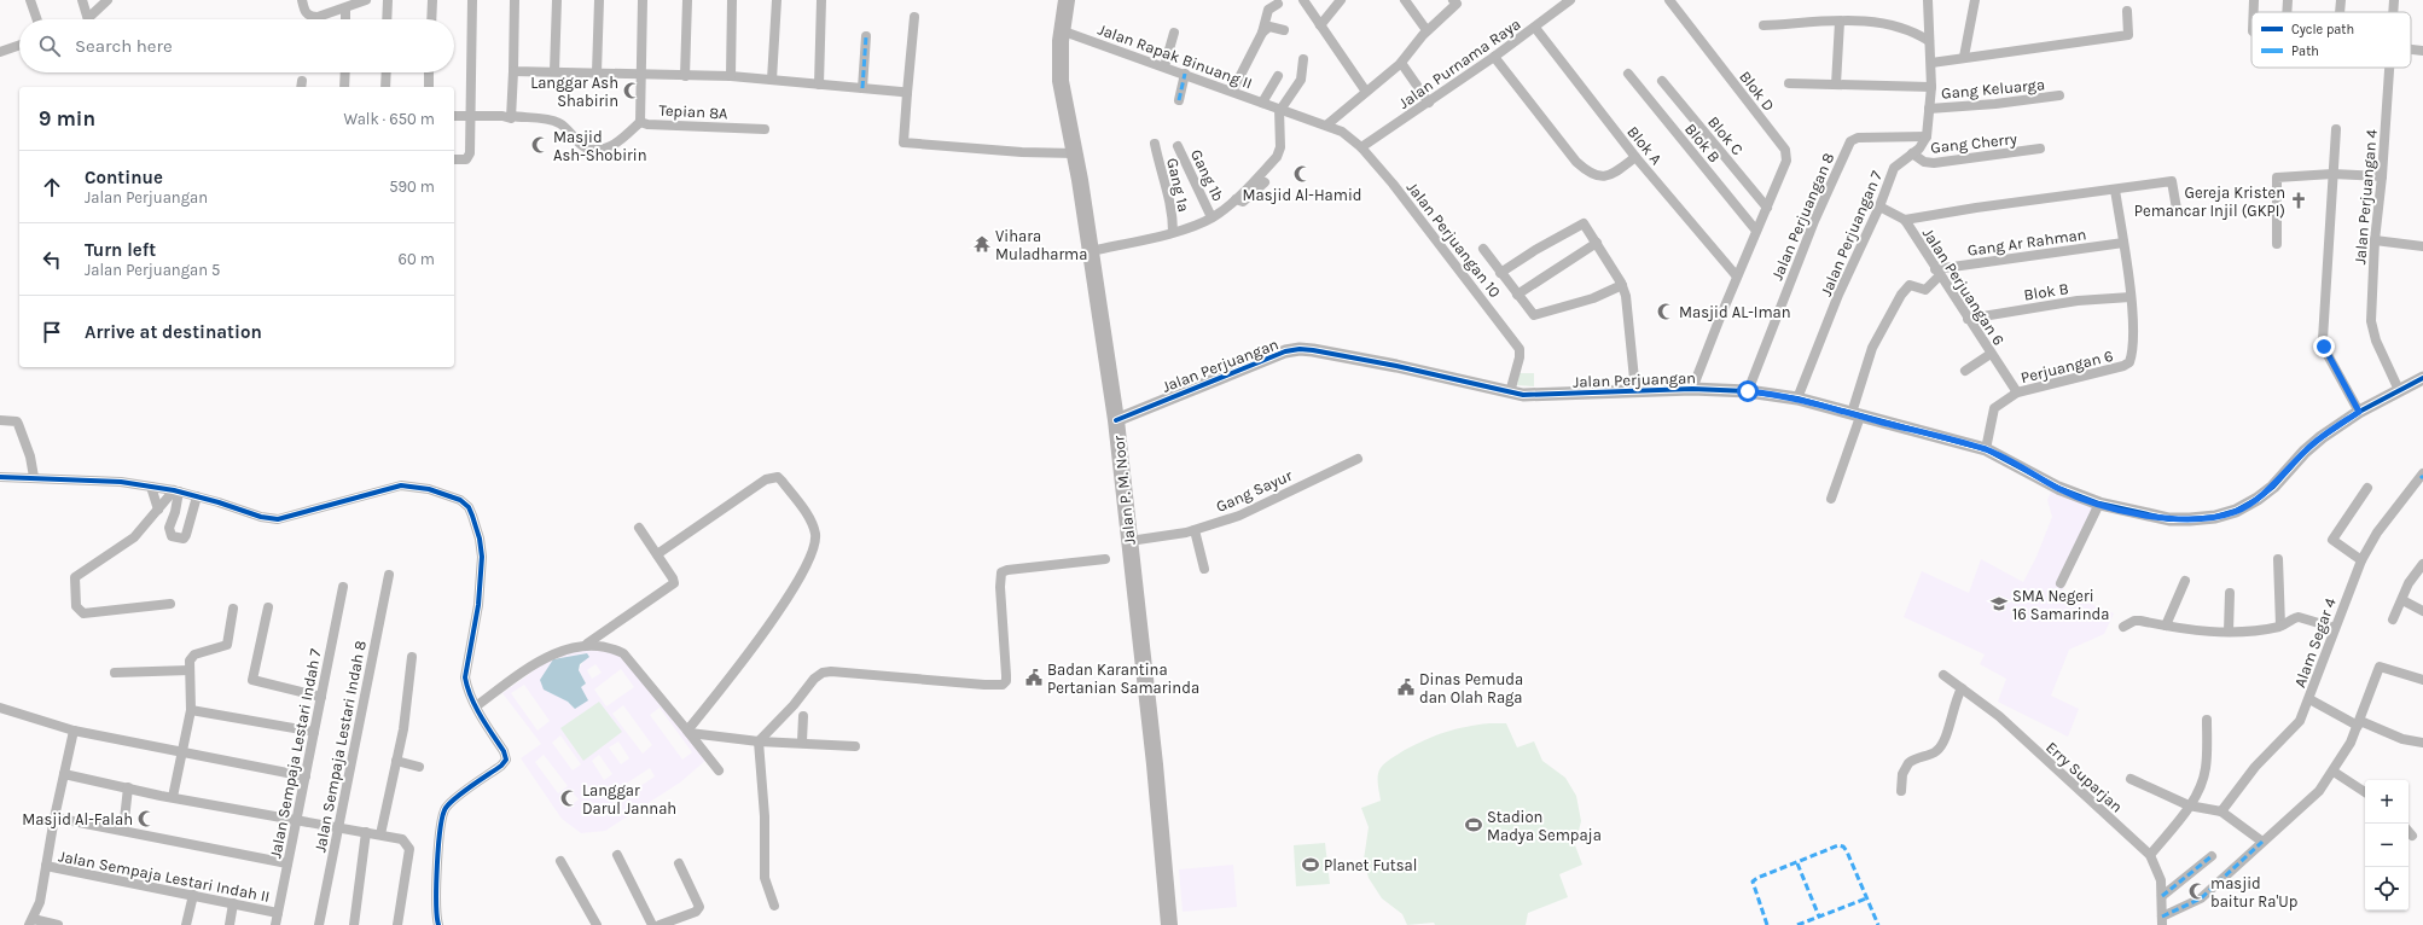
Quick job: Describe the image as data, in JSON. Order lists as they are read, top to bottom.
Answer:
{
  "streets": {
    "highway": ["Jalan P. M. Noor"],
    "street": [
      "Jalan Rapak Binuang II",
      "Jalan Purnama Raya",
      "Gang Keluarga",
      "Blok D",
      "Tepian 8A",
      "Blok C",
      "Blok B",
      "Gang Cherry",
      "Blok A",
      "Gang 1b",
      "Gang 1a",
      "Jalan Perjuangan 4",
      "Jalan Perjuangan 8",
      "Jalan Perjuangan 7",
      "Jalan Perjuangan 10",
      "Gang Ar Rahman",
      "Jalan Perjuangan 6",
      "Jalan Perjuangan",
      "Perjuangan 6",
      "Gang Sayur",
      "Alam Segar 4",
      "Jalan Sempaja Lestari Indah 8",
      "Jalan Sempaja Lestari Indah 7",
      "Erry Suparjan",
      "Jalan Sempaja Lestari Indah II"
    ]
  },
  "crossings": [
    ["Jalan Rapak Binuang II", "Jalan Perjuangan 10"],
    ["Jalan Rapak Binuang II", "Jalan P. M. Noor"],
    ["Jalan Purnama Raya", "Blok A"],
    ["Jalan Purnama Raya", "Jalan Perjuangan 10"],
    ["Blok D", "Blok C"],
    ["Blok D", "Blok B"],
    ["Blok D", "Blok A"],
    ["Blok D", "Jalan Perjuangan"],
    ["Blok B", "Jalan Perjuangan 6"],
    ["Blok B", "Perjuangan 6"],
    ["Gang Cherry", "Jalan Perjuangan 7"],
    ["Jalan Perjuangan 4", "Jalan Perjuangan"],
    ["Jalan Perjuangan 8", "Jalan Perjuangan 7"],
    ["Jalan Perjuangan 8", "Jalan Perjuangan"],
    ["Jalan Perjuangan 7", "Jalan Perjuangan 6"],
    ["Jalan Perjuangan 7", "Jalan Perjuangan"],
    ["Jalan Perjuangan 10", "Jalan Perjuangan"],
    ["Gang Ar Rahman", "Jalan Perjuangan 6"],
    ["Gang Ar Rahman", "Perjuangan 6"],
    ["Jalan Perjuangan 6", "Perjuangan 6"],
    ["Jalan Perjuangan", "Perjuangan 6"],
    ["Jalan Perjuangan", "Jalan P. M. Noor"],
    ["Jalan P. M. Noor", "Gang Sayur"],
    ["Jalan Sempaja Lestari Indah 7", "Jalan Sempaja Lestari Indah II"]
  ],
  "places": {
    "mosque": [
      "Langgar Ash Shabirin",
      "Masjid Ash-Shobirin",
      "Masjid Al-Hamid",
      "Masjid AL-Iman",
      "Langgar Darul Jannah",
      "Masjid Al-Falah",
      "masjid baitur Ra'Up"
    ],
    "church": ["Gereja Kristen Pemancar Injil (GKPI)"],
    "temple": ["Vihara Muladharma"],
    "school or university": ["SMA Negeri 16 Samarinda"],
    "public building": ["Badan Karantina Pertanian Samarinda", "Dinas Pemuda dan Olah Raga"],
    "sports": ["Stadion Madya Sempaja", "Planet Futsal"]
  },
  "legend": ["Cycle path", "Path"],
  "page": {
    "search": "Search here",
    "heading": ["9 min", "Walk · 650 m"],
    "list": [
      ["Continue", "Jalan Perjuangan", "590 m"],
      ["Turn left", "Jalan Perjuangan 5", "60 m"],
      "Arrive at destination"
    ],
    "map_buttons": ["+", "−"]
  }
}
